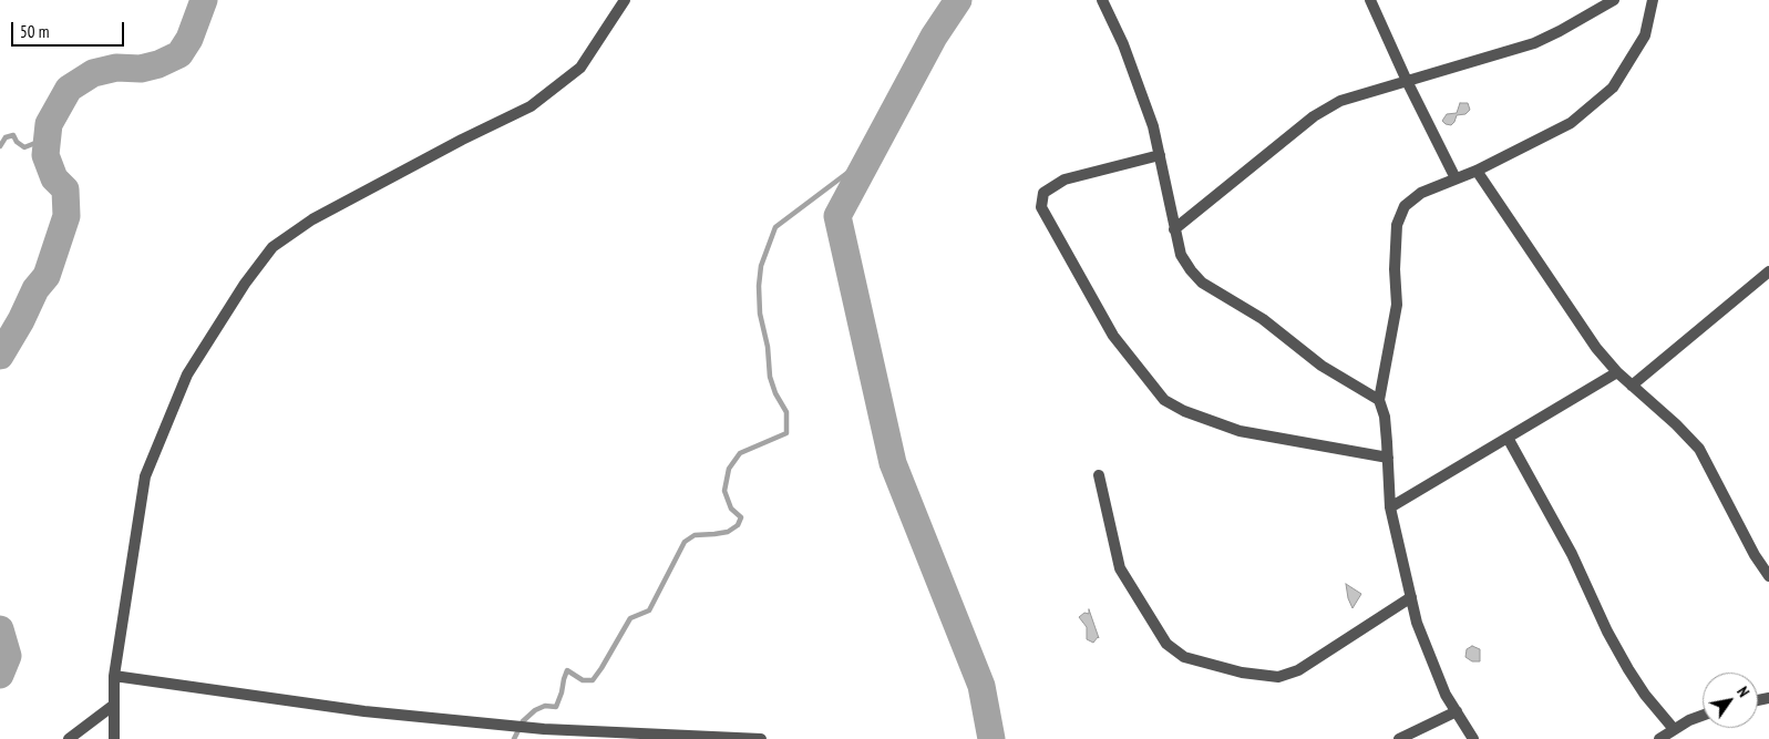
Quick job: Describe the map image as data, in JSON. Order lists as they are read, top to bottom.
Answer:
{
  "scale_bar": "50 m",
  "north": "top right"
}
